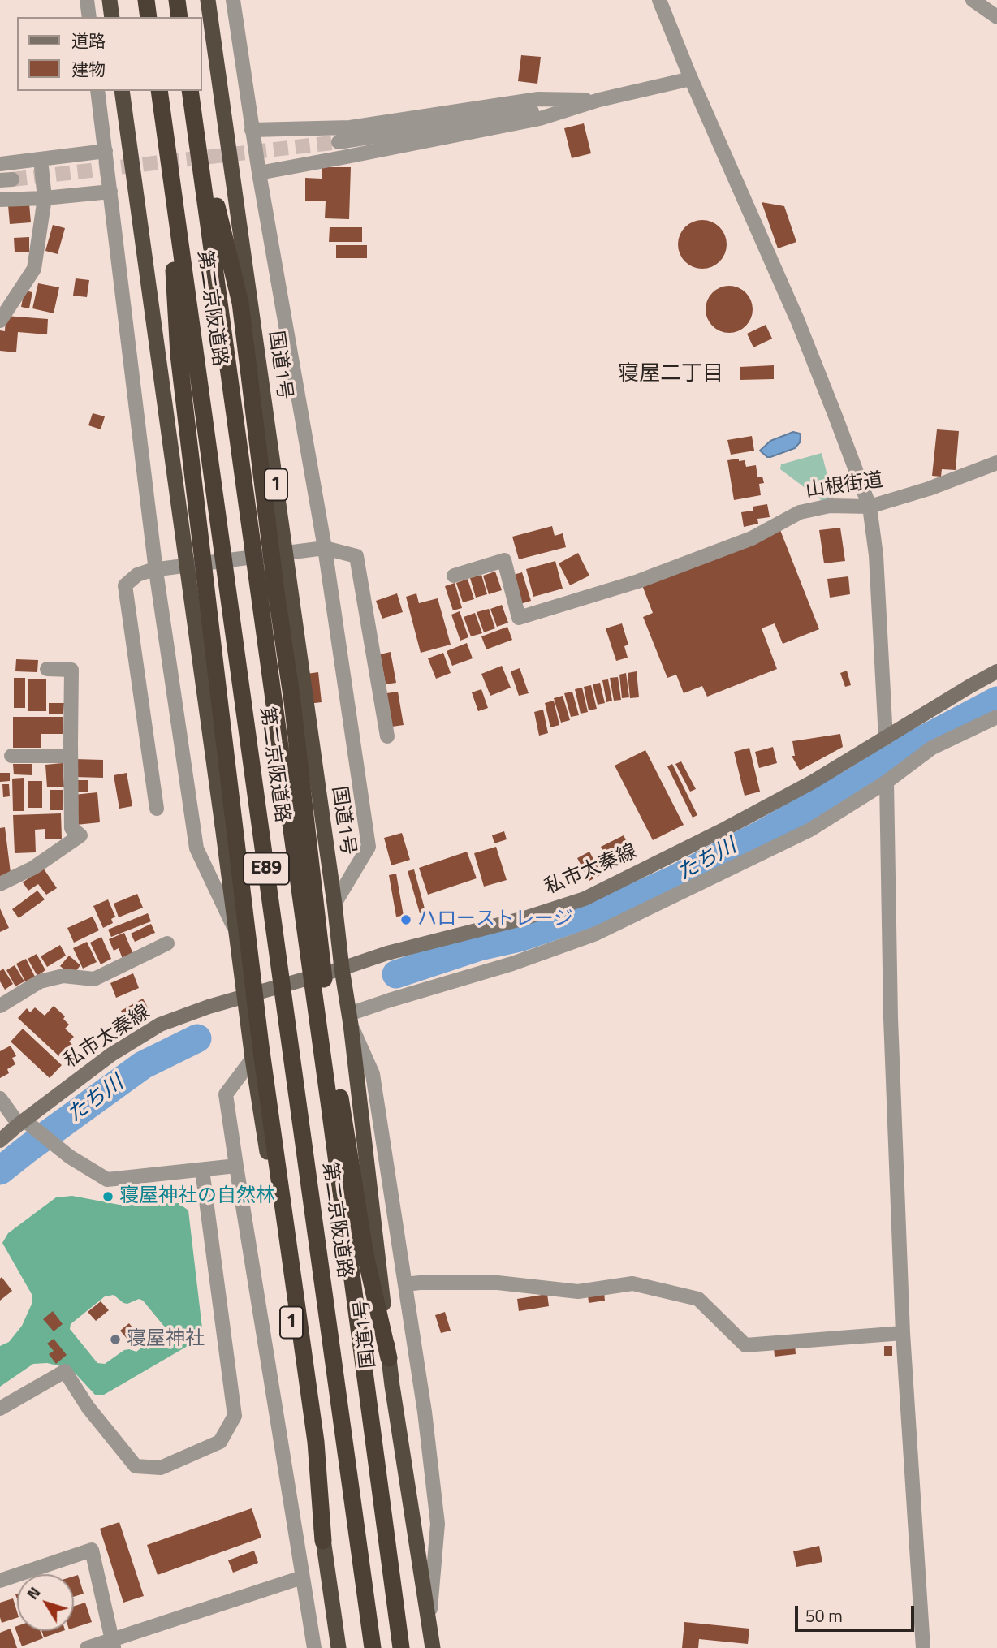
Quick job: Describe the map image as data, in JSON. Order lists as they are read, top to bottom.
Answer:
{
  "streets": {
    "highway": [
      "第二京阪道路",
      "国道1号",
      "1",
      "E89"
    ],
    "main road": ["私市太秦線"],
    "street": ["山根街道"]
  },
  "crossings": [
    ["国道1号", "私市太秦線"],
    ["1", "私市太秦線"]
  ],
  "districts": ["寝屋二丁目"],
  "water": ["たち川"],
  "places": ["ハローストレージ", "寝屋神社の自然林", "寝屋神社"],
  "legend": ["道路", "建物"],
  "scale_bar": "50 m",
  "north": "top left"
}
